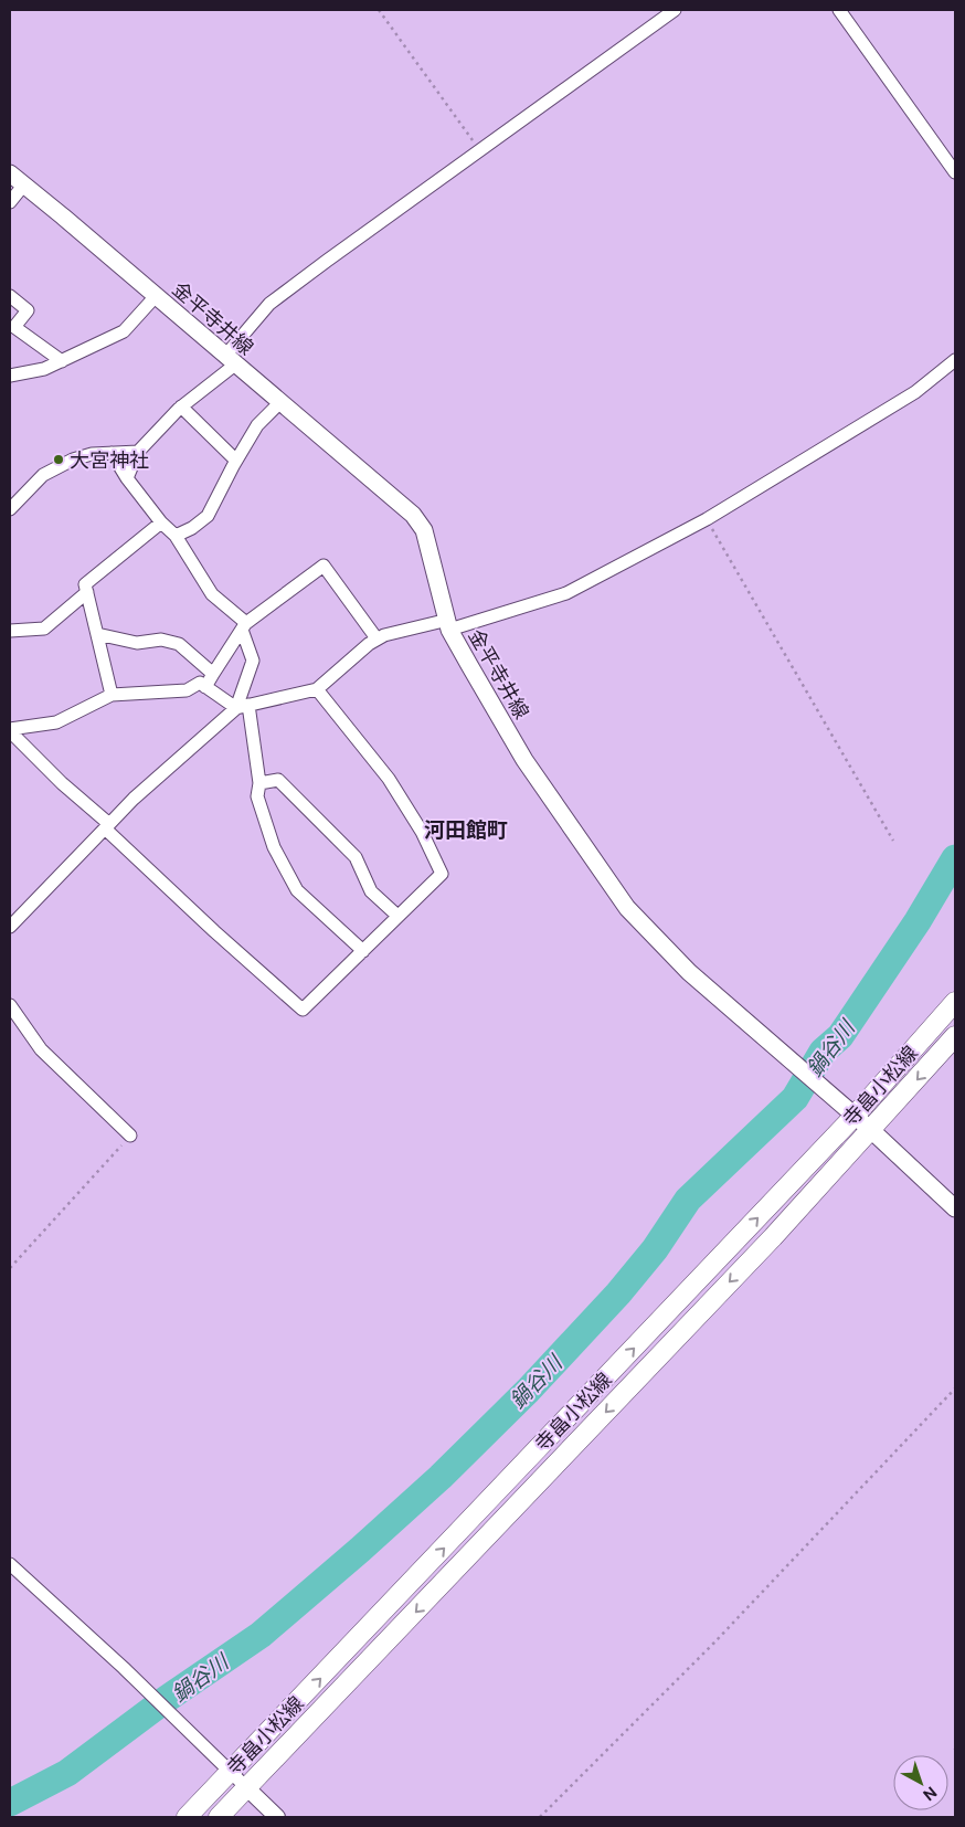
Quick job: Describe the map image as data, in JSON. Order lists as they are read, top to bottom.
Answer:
{
  "streets": {
    "main road": ["金平寺井線", "寺畠小松線"]
  },
  "crossings": [
    ["金平寺井線", "寺畠小松線"]
  ],
  "districts": ["河田館町"],
  "water": ["鍋谷川"],
  "places": ["大宮神社"],
  "north": "bottom right"
}
